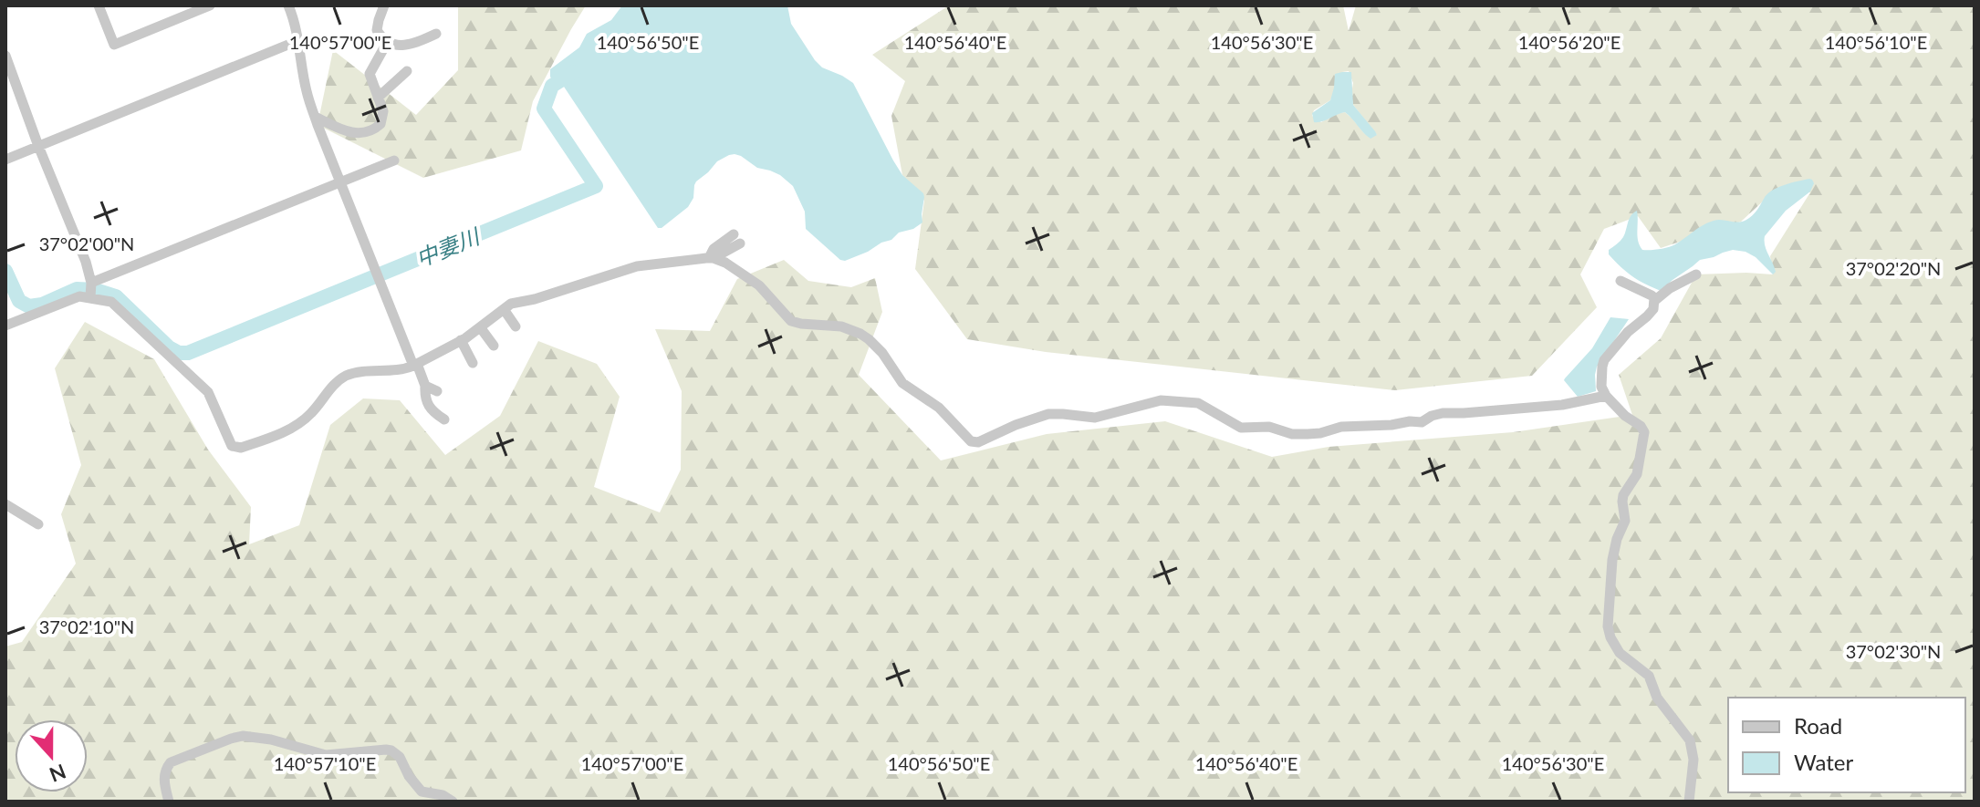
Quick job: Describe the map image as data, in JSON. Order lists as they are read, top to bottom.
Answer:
{
  "water": ["中妻川"],
  "legend": ["Road", "Water"],
  "north": "bottom",
  "coordinates": [
    "140°56'10\"E",
    "140°57'00\"E",
    "140°56'50\"E",
    "140°56'40\"E",
    "140°56'30\"E",
    "140°56'20\"E",
    "37°02'00\"N",
    "37°02'20\"N",
    "37°02'10\"N",
    "37°02'30\"N",
    "140°57'10\"E"
  ]
}
